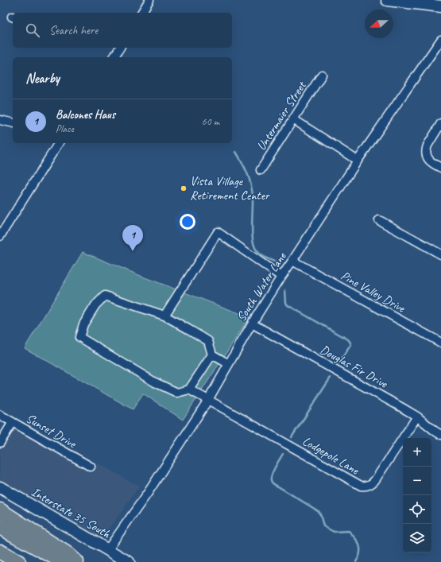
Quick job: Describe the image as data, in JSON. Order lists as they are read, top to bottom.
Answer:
{
  "streets": {
    "main road": ["Interstate 35 South"],
    "street": [
      "Untermaier Street",
      "South Water Lane",
      "Pine Valley Drive",
      "Douglas Fir Drive",
      "Sunset Drive",
      "Lodgepole Lane"
    ]
  },
  "crossings": [
    ["South Water Lane", "Pine Valley Drive"],
    ["South Water Lane", "Douglas Fir Drive"],
    ["South Water Lane", "Lodgepole Lane"],
    ["South Water Lane", "Interstate 35 South"],
    ["Douglas Fir Drive", "Lodgepole Lane"]
  ],
  "places": ["Vista Village Retirement Center"],
  "north": "left",
  "page": {
    "search": "Search here",
    "heading": "Nearby",
    "list": [
      {
        "mark": "1",
        "name": "Balcones Haus",
        "note": "Place",
        "value": "60 m"
      }
    ],
    "pins": "1",
    "map_buttons": ["+", "−"]
  }
}
